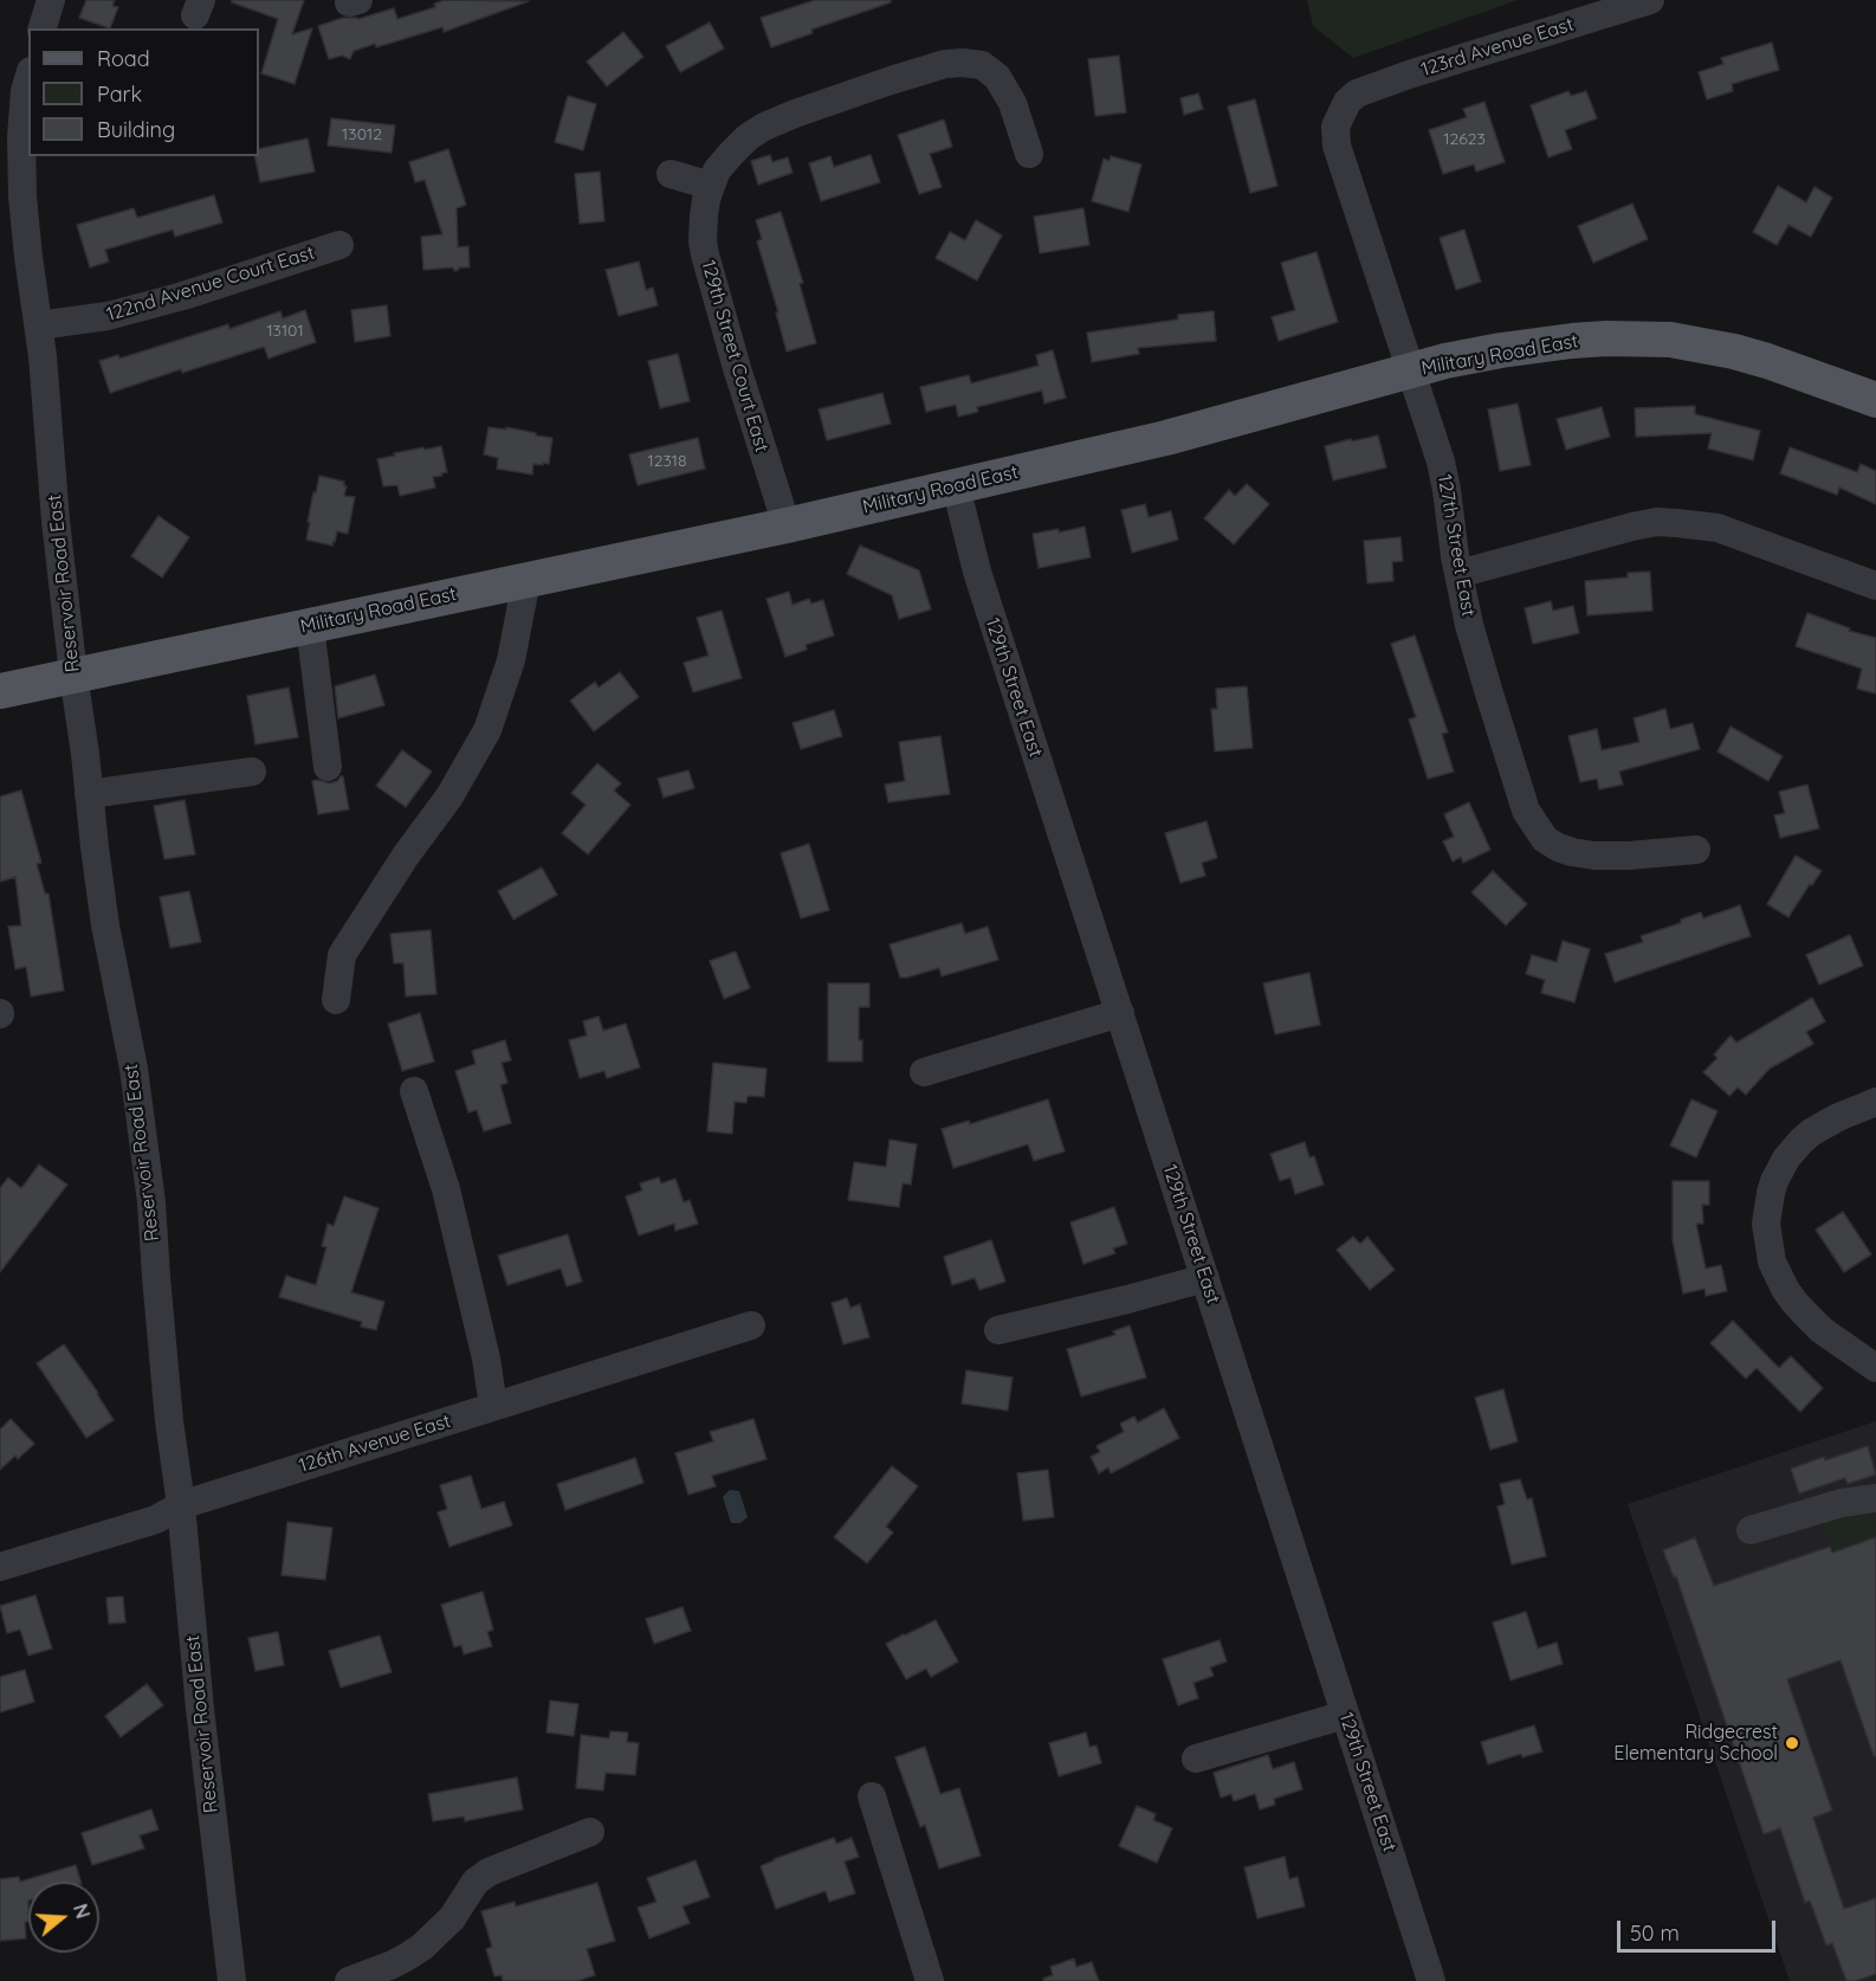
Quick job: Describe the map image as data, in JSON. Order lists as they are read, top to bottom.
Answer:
{
  "streets": {
    "main road": ["Military Road East"],
    "street": [
      "123rd Avenue East",
      "122nd Avenue Court East",
      "129th Street Court East",
      "127th Street East",
      "Reservoir Road East",
      "129th Street East",
      "126th Avenue East"
    ]
  },
  "crossings": [
    ["123rd Avenue East", "127th Street East"],
    ["122nd Avenue Court East", "Reservoir Road East"],
    ["Military Road East", "129th Street Court East"],
    ["Military Road East", "127th Street East"],
    ["Military Road East", "Reservoir Road East"],
    ["Military Road East", "129th Street East"],
    ["Reservoir Road East", "126th Avenue East"]
  ],
  "places": ["Ridgecrest Elementary School"],
  "house_numbers": [
    "13012",
    "12623",
    "13101",
    "12318"
  ],
  "legend": ["Road", "Park", "Building"],
  "scale_bar": "50 m",
  "north": "right"
}
